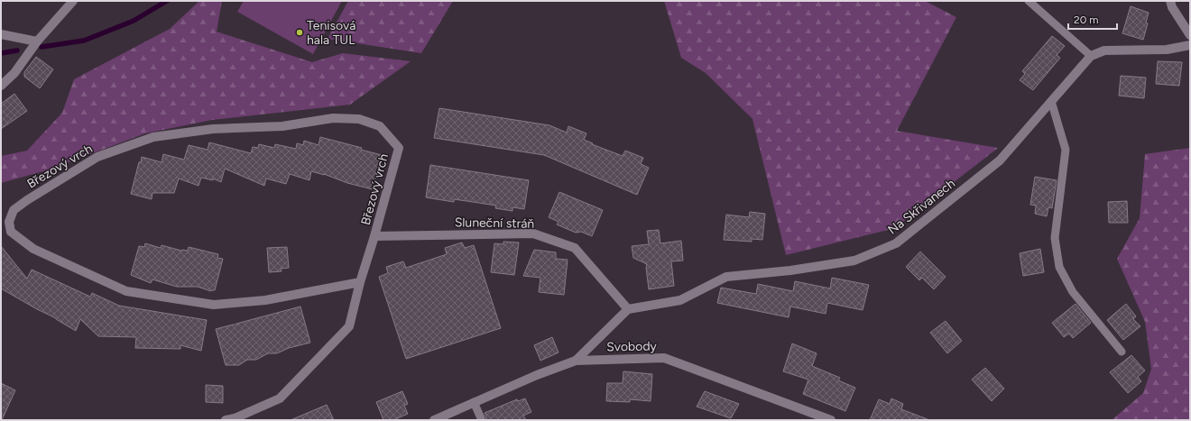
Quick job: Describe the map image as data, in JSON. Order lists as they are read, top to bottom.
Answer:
{
  "streets": {
    "street": [
      "Březový vrch",
      "Na Skřivanech",
      "Sluneční stráň",
      "Svobody"
    ]
  },
  "crossings": [
    ["Březový vrch", "Sluneční stráň"],
    ["Na Skřivanech", "Sluneční stráň"]
  ],
  "places": ["Tenisová hala TUL"],
  "scale_bar": "20 m"
}
